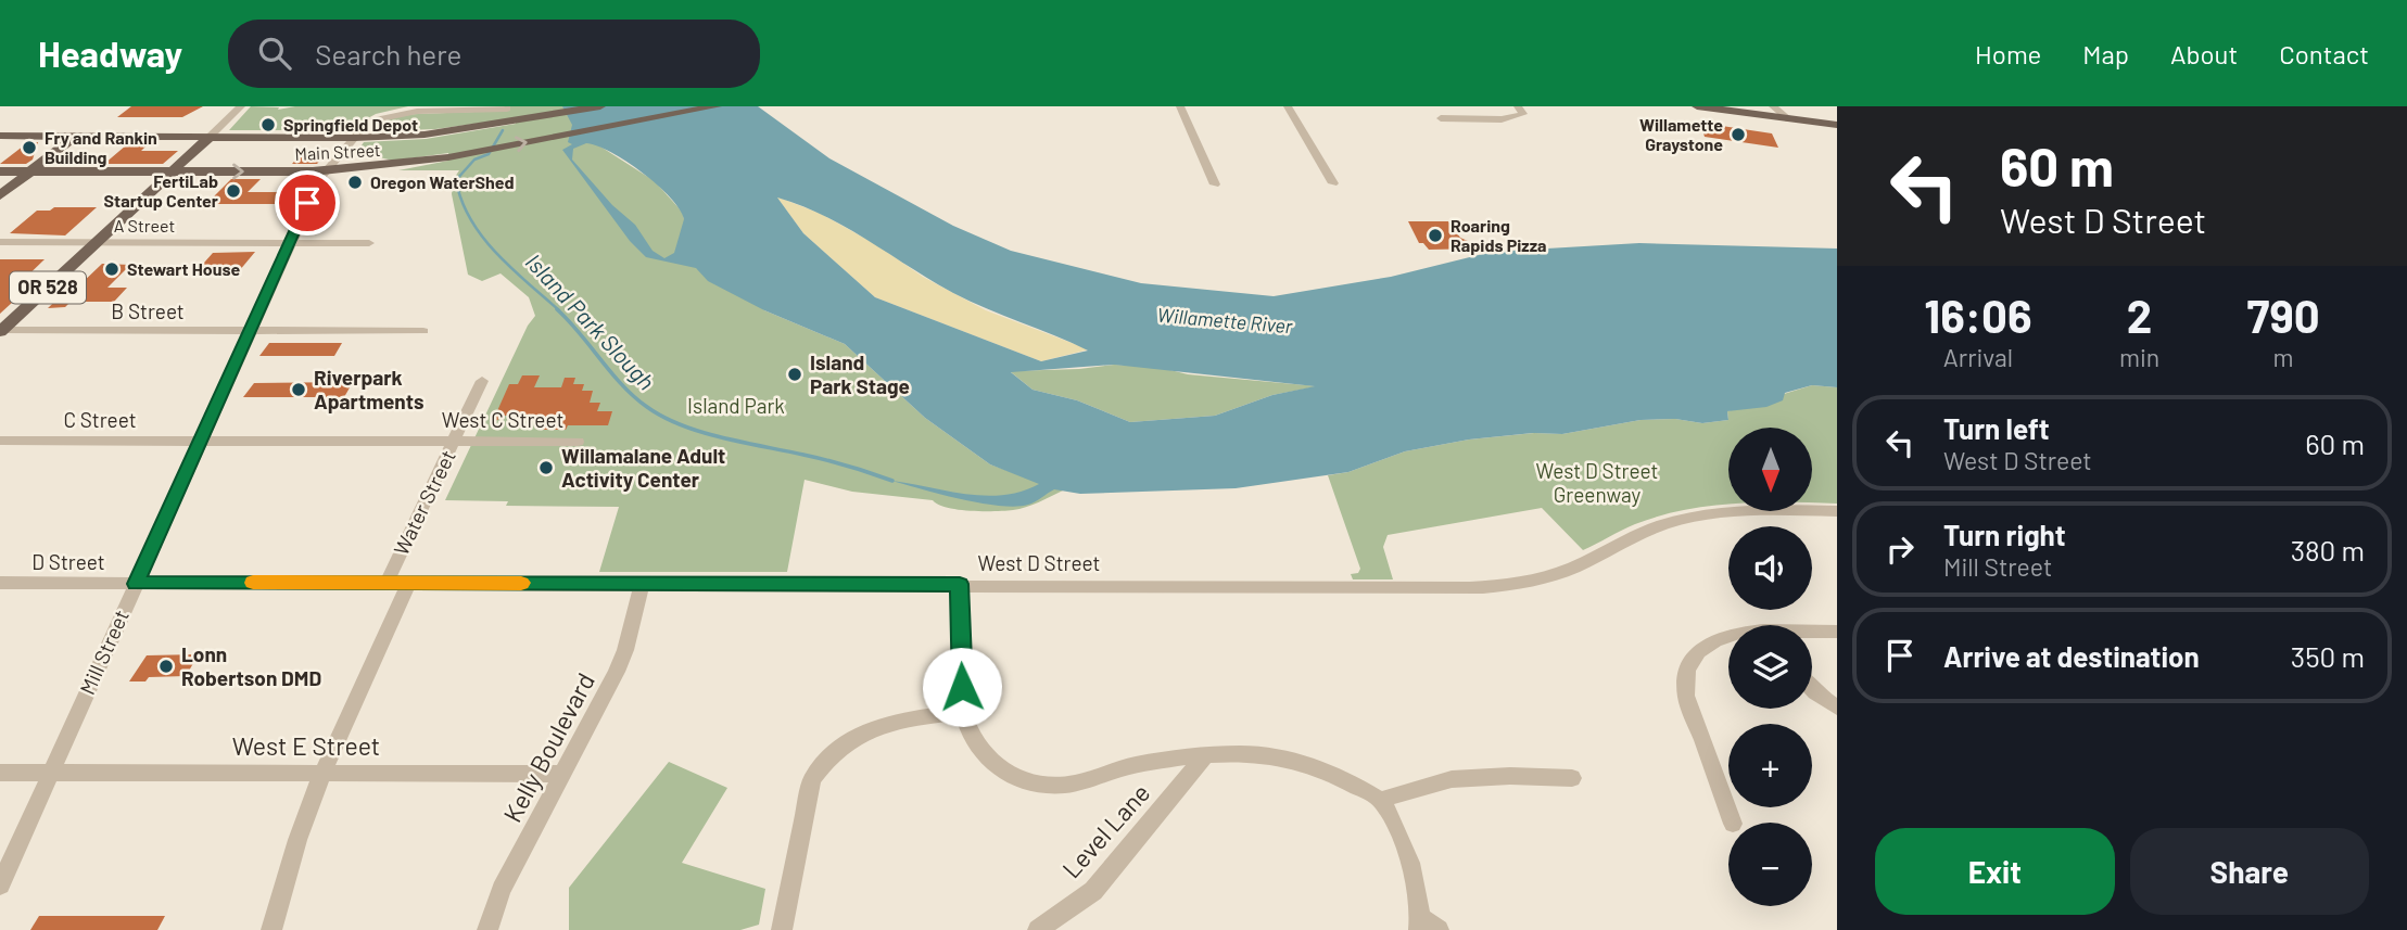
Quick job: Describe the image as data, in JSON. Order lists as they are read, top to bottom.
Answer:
{
  "streets": {
    "main road": ["Main Street", "OR 528"],
    "street": [
      "A Street",
      "B Street",
      "C Street",
      "West C Street",
      "Water Street",
      "D Street",
      "West D Street",
      "Mill Street",
      "West E Street",
      "Kelly Boulevard",
      "Level Lane"
    ]
  },
  "crossings": [
    ["Main Street", "OR 528"],
    ["Main Street", "Mill Street"],
    ["A Street", "OR 528"],
    ["A Street", "Mill Street"],
    ["OR 528", "B Street"],
    ["B Street", "Mill Street"],
    ["C Street", "West C Street"],
    ["C Street", "Mill Street"],
    ["West C Street", "Water Street"],
    ["West C Street", "Mill Street"],
    ["Water Street", "West D Street"],
    ["Water Street", "West E Street"],
    ["D Street", "West D Street"],
    ["D Street", "Mill Street"],
    ["West D Street", "Mill Street"],
    ["West D Street", "Kelly Boulevard"],
    ["Mill Street", "West E Street"],
    ["West E Street", "Kelly Boulevard"]
  ],
  "water": ["Willamette River", "Island Park Slough"],
  "parks": ["Island Park", "West D Street Greenway"],
  "places": [
    "Springfield Depot",
    "Willamette Graystone",
    "Fry and Rankin Building",
    "Oregon WaterShed",
    "FertiLab Startup Center",
    "Roaring Rapids Pizza",
    "Stewart House",
    "Island Park Stage",
    "Riverpark Apartments",
    "Willamalane Adult Activity Center",
    "Lonn Robertson DMD"
  ],
  "north": "bottom",
  "page": {
    "header": "Headway",
    "search": "Search here",
    "nav": [
      "Home",
      "Map",
      "About",
      "Contact"
    ],
    "turn": ["60 m", "West D Street"],
    "eta": [
      "16:06",
      "Arrival",
      "2",
      "min",
      "790",
      "m"
    ],
    "list": [
      {
        "name": "Turn left",
        "note": "West D Street",
        "value": "60 m"
      },
      {
        "name": "Turn right",
        "note": "Mill Street",
        "value": "380 m"
      },
      {
        "name": "Arrive at destination",
        "value": "350 m"
      }
    ],
    "map_buttons": ["+", "−"],
    "buttons": ["Exit", "Share"]
  }
}
